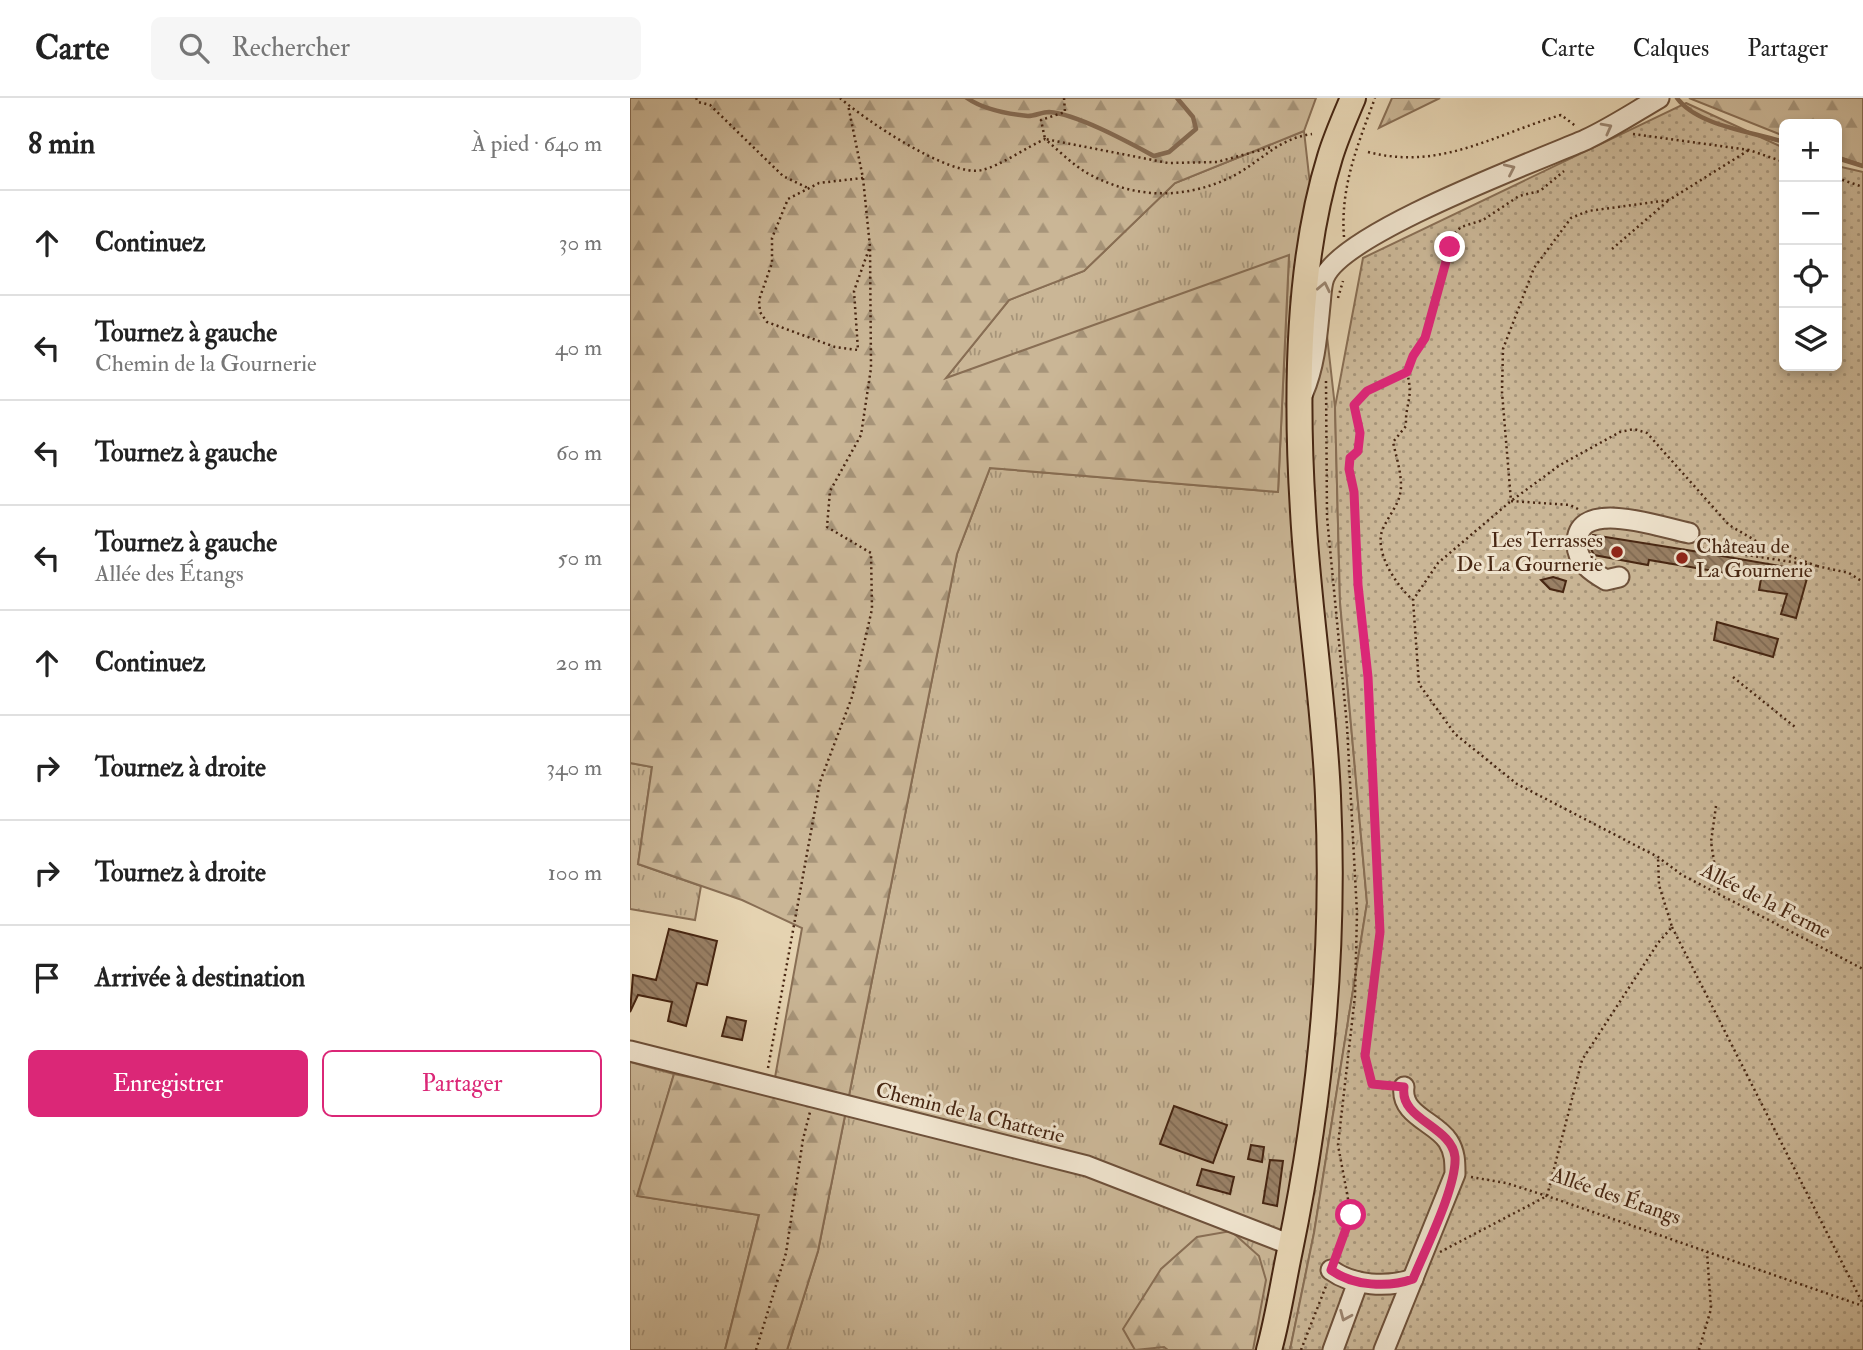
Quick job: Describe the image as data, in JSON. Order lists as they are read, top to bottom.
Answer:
{
  "streets": {
    "street": ["Chemin de la Chatterie"],
    "path": ["Allée de la Ferme", "Allée des Étangs"]
  },
  "places": ["Les Terrasses De La Gournerie", "Château de La Gournerie"],
  "page": {
    "header": "Carte",
    "search": "Rechercher",
    "nav": ["Carte", "Calques", "Partager"],
    "heading": ["8 min", "À pied · 640 m"],
    "map_buttons": ["+", "−"],
    "list": [
      ["Continuez", "30 m"],
      ["Tournez à gauche", "Chemin de la Gournerie", "40 m"],
      ["Tournez à gauche", "60 m"],
      ["Tournez à gauche", "Allée des Étangs", "50 m"],
      ["Continuez", "20 m"],
      ["Tournez à droite", "340 m"],
      ["Tournez à droite", "100 m"],
      "Arrivée à destination"
    ],
    "buttons": ["Enregistrer", "Partager"]
  }
}
